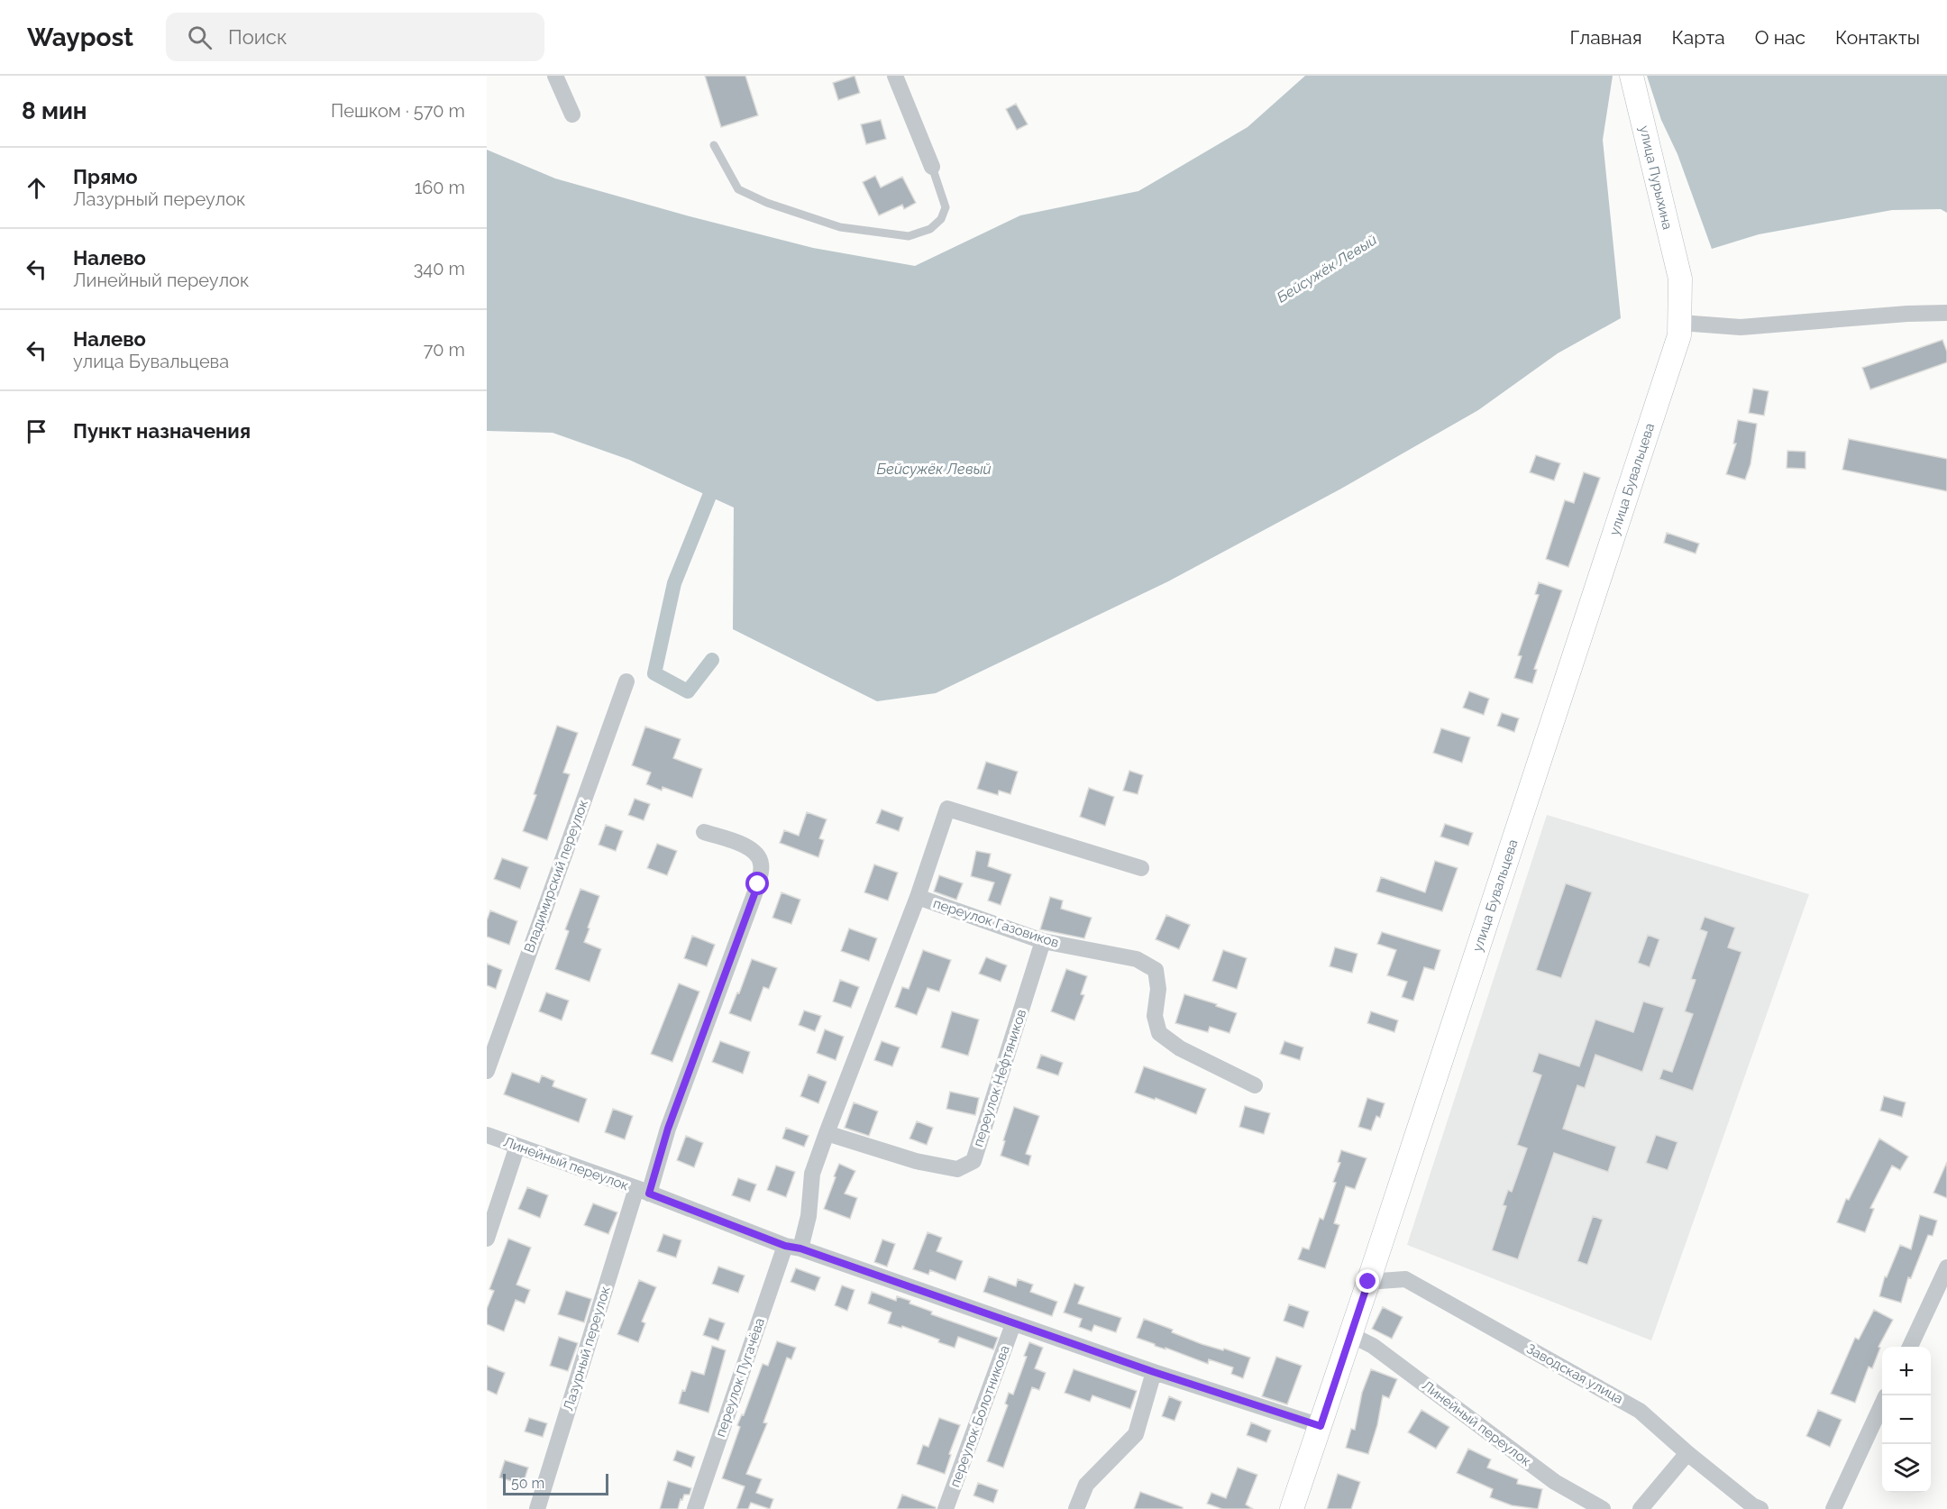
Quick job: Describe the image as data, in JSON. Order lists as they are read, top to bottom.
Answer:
{
  "streets": {
    "street": [
      "улица Пурыхина",
      "улица Бувальцева",
      "Владимирский переулок",
      "переулок Газовиков",
      "переулок Нефтяников",
      "Линейный переулок",
      "Лазурный переулок",
      "Заводская улица",
      "переулок Пугачёва",
      "переулок Болотникова"
    ]
  },
  "crossings": [
    ["улица Пурыхина", "улица Бувальцева"],
    ["улица Бувальцева", "Линейный переулок"],
    ["улица Бувальцева", "Заводская улица"],
    ["переулок Газовиков", "переулок Нефтяников"],
    ["переулок Газовиков", "Линейный переулок"],
    ["переулок Газовиков", "переулок Пугачёва"],
    ["Линейный переулок", "Лазурный переулок"],
    ["Линейный переулок", "переулок Пугачёва"],
    ["Линейный переулок", "переулок Болотникова"]
  ],
  "water": ["Бейсужёк Левый"],
  "scale_bar": "50 m",
  "page": {
    "header": "Waypost",
    "search": "Поиск",
    "nav": [
      "Главная",
      "Карта",
      "О нас",
      "Контакты"
    ],
    "heading": ["8 мин", "Пешком · 570 m"],
    "list": [
      ["Прямо", "Лазурный переулок", "160 m"],
      ["Налево", "Линейный переулок", "340 m"],
      ["Налево", "улица Бувальцева", "70 m"],
      "Пункт назначения"
    ],
    "map_buttons": ["+", "−"],
    "scale": "50 m"
  }
}
